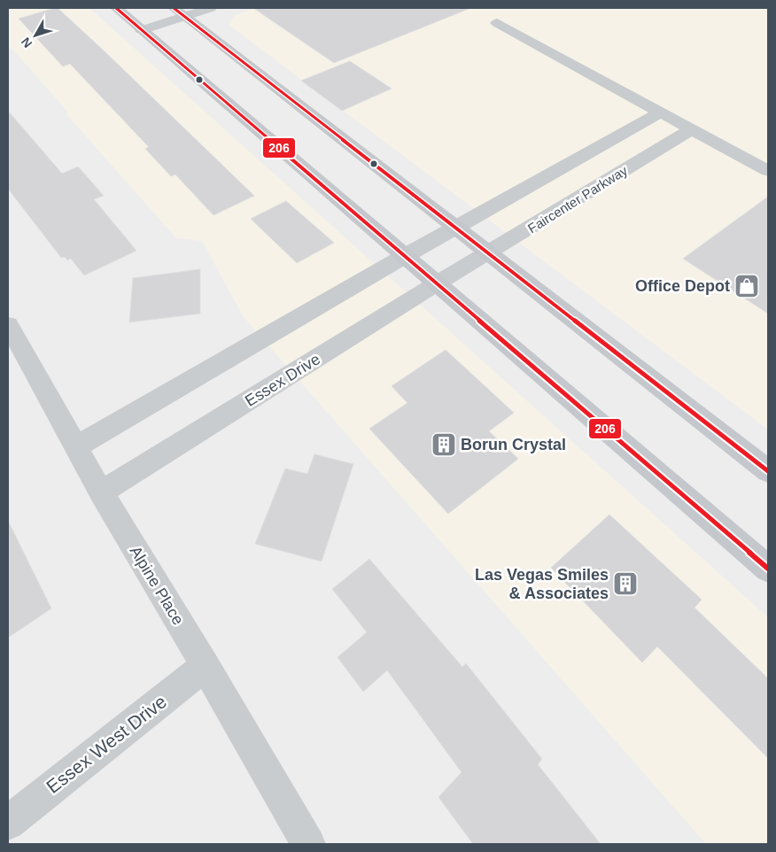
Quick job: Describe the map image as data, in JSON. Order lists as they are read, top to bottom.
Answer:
{
  "streets": {
    "street": [
      "Faircenter Parkway",
      "Essex Drive",
      "Alpine Place",
      "Essex West Drive"
    ]
  },
  "crossings": [
    ["Faircenter Parkway", "Essex Drive"],
    ["Essex Drive", "Alpine Place"],
    ["Alpine Place", "Essex West Drive"]
  ],
  "places": {
    "shop": ["Office Depot"],
    "building": ["Borun Crystal", "Las Vegas Smiles & Associates"]
  },
  "lines": ["transit line 206"],
  "north": "bottom left"
}
